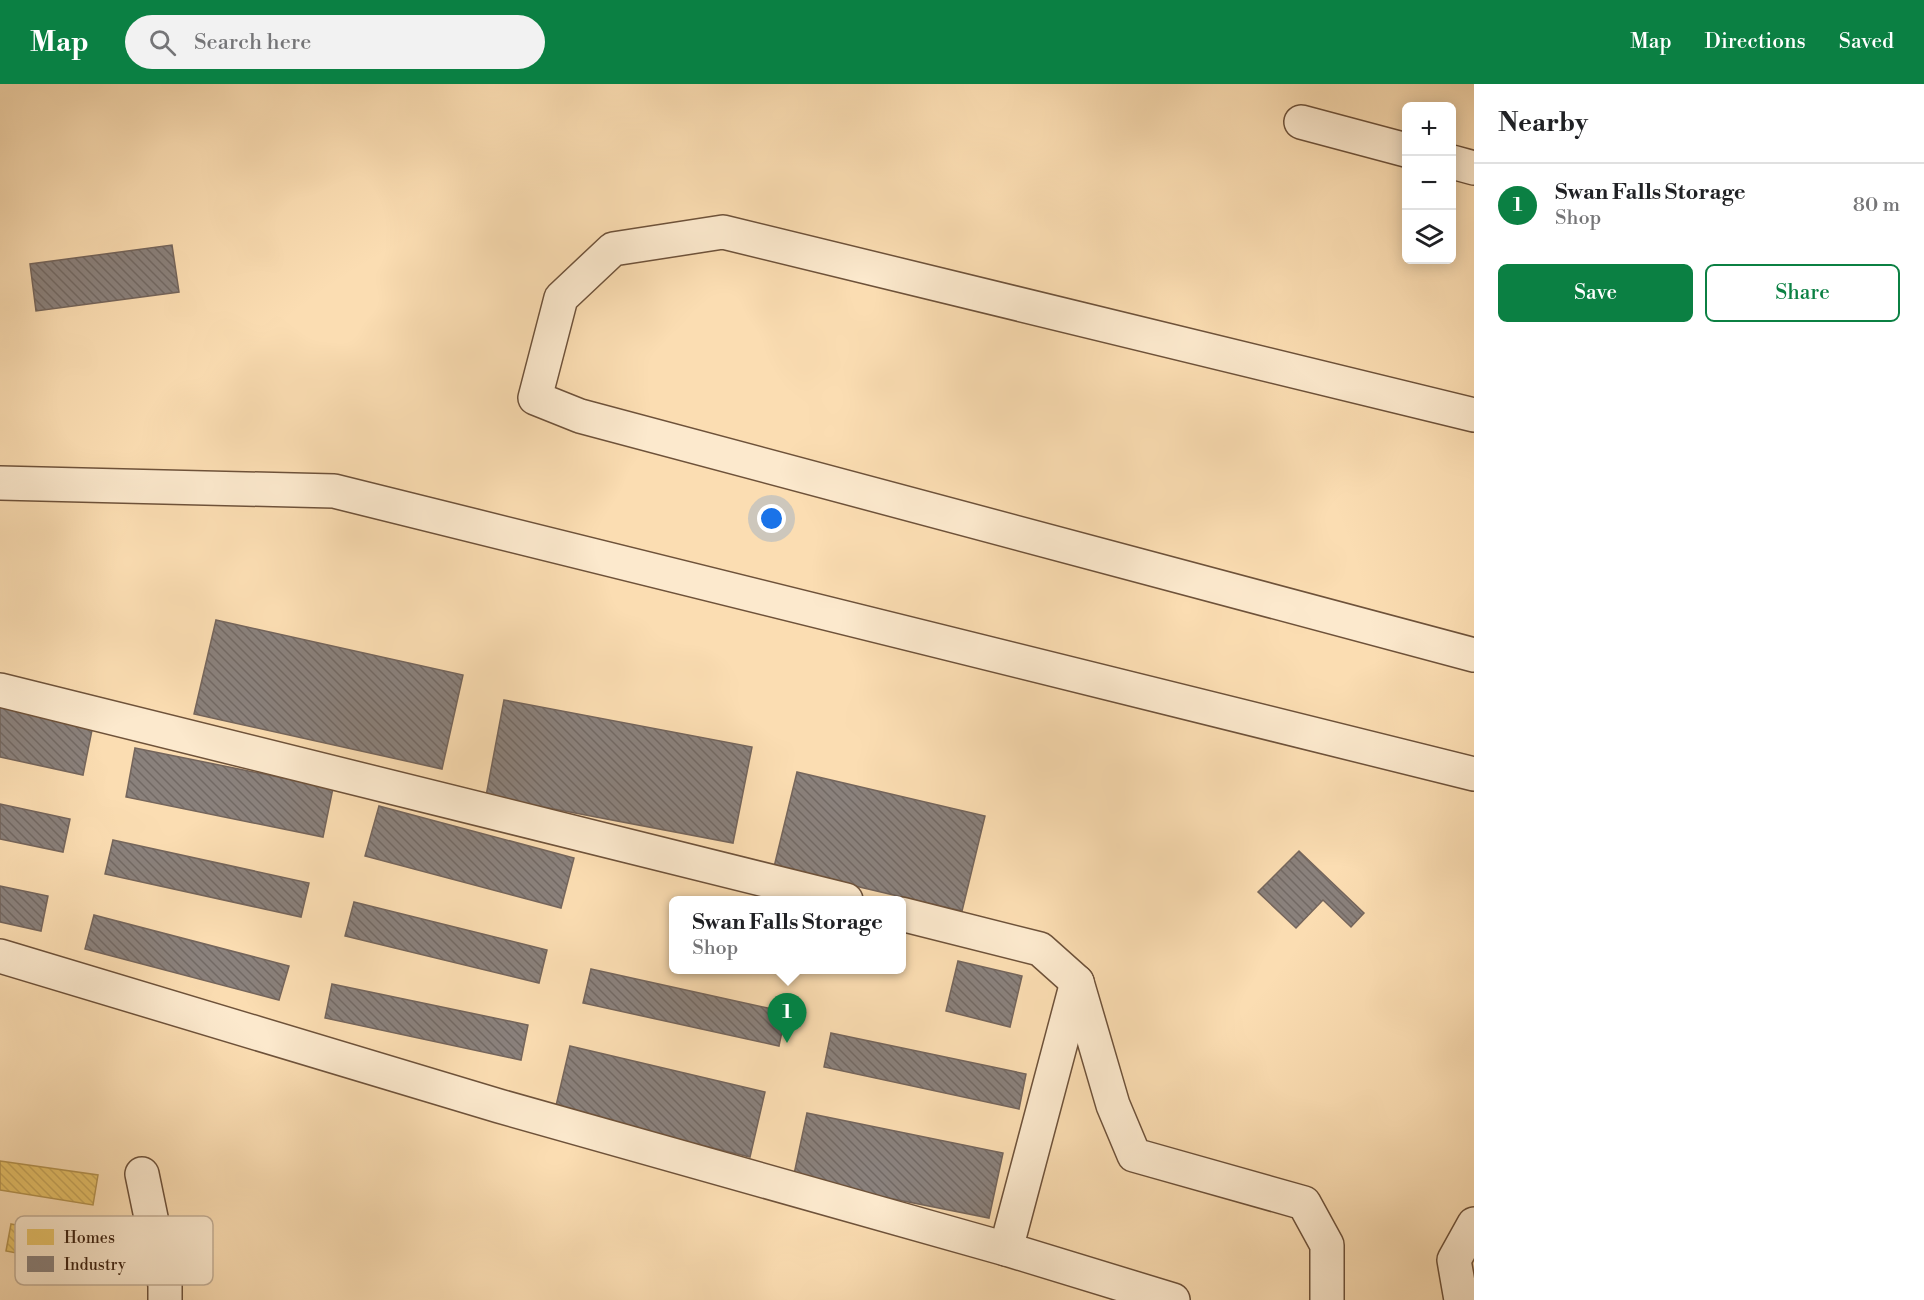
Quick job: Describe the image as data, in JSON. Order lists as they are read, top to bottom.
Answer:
{
  "legend": ["Homes", "Industry"],
  "page": {
    "header": "Map",
    "search": "Search here",
    "nav": ["Map", "Directions", "Saved"],
    "heading": "Nearby",
    "map_buttons": ["+", "−"],
    "list": [
      {
        "mark": "1",
        "name": "Swan Falls Storage",
        "note": "Shop",
        "value": "80 m"
      }
    ],
    "buttons": ["Save", "Share"],
    "popup": ["Swan Falls Storage", "Shop"],
    "pins": "1"
  }
}
